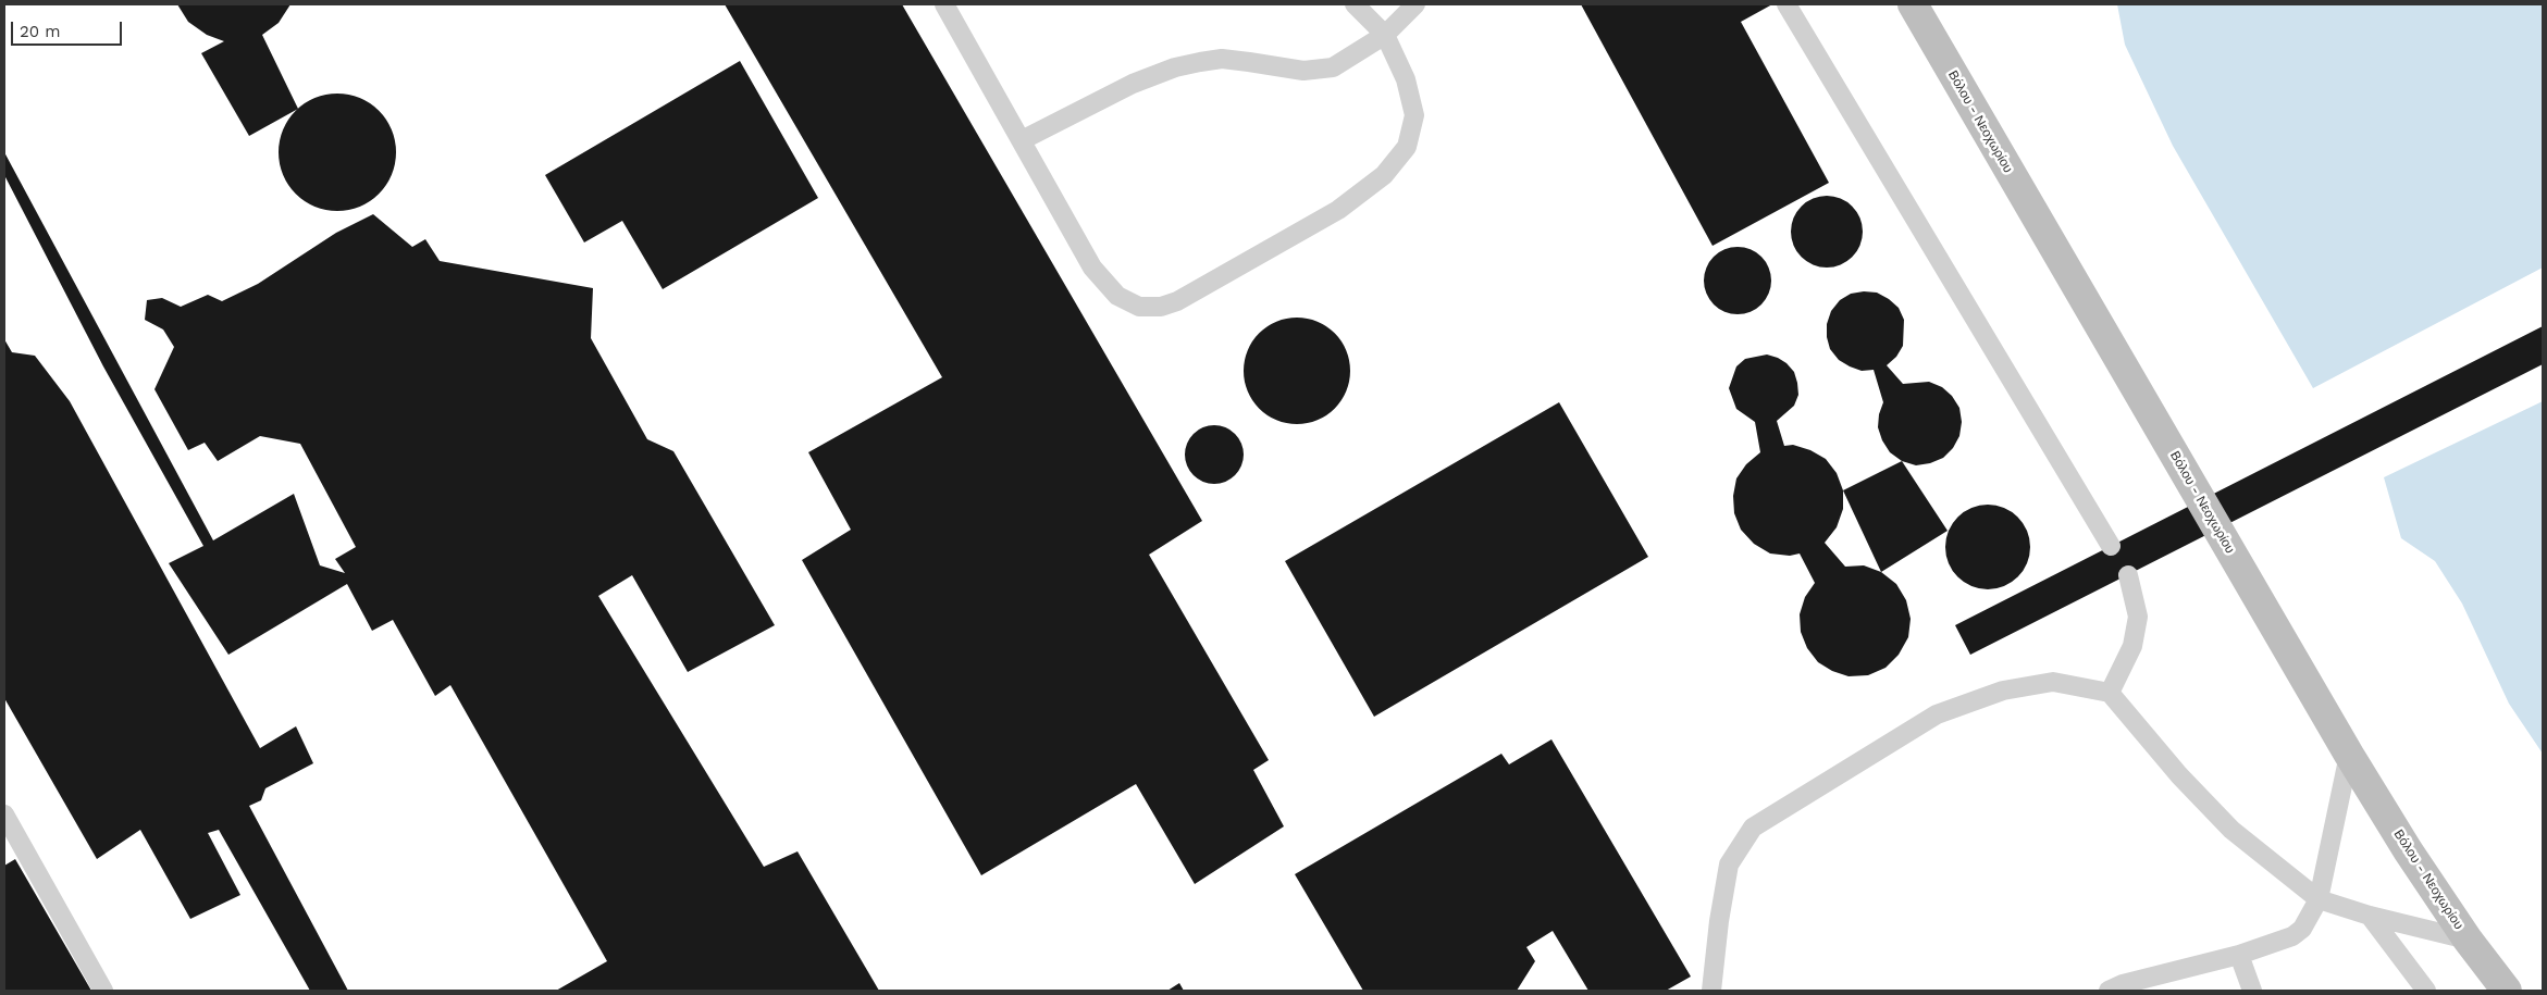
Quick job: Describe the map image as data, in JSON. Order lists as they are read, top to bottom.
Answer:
{
  "streets": {
    "main road": ["Βόλου - Νεοχωρίου"]
  },
  "scale_bar": "20 m"
}
